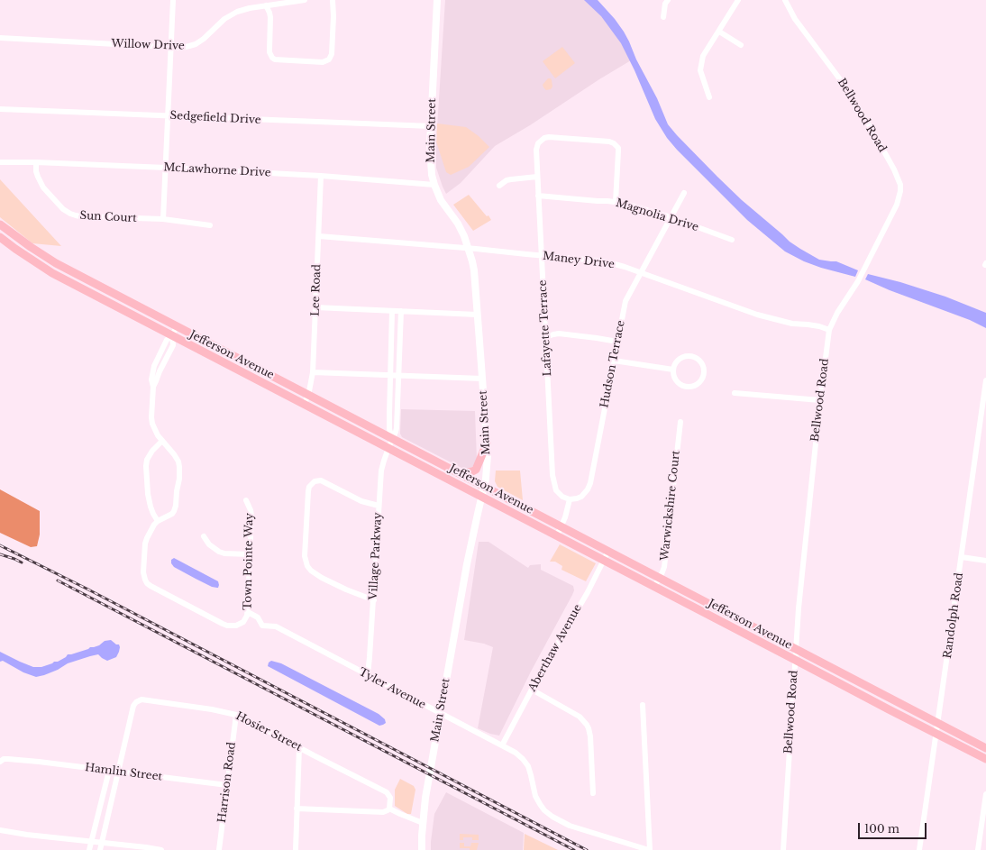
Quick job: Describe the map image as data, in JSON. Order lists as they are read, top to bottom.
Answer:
{
  "streets": {
    "main road": ["Main Street", "Jefferson Avenue"],
    "street": [
      "Willow Drive",
      "Bellwood Road",
      "Sedgefield Drive",
      "McLawhorne Drive",
      "Magnolia Drive",
      "Sun Court",
      "Maney Drive",
      "Lee Road",
      "Lafayette Terrace",
      "Hudson Terrace",
      "Warwickshire Court",
      "Village Parkway",
      "Town Pointe Way",
      "Randolph Road",
      "Aberthaw Avenue",
      "Tyler Avenue",
      "Hosier Street",
      "Hamlin Street",
      "Harrison Road"
    ]
  },
  "crossings": [
    ["Bellwood Road", "Maney Drive"],
    ["Bellwood Road", "Jefferson Avenue"],
    ["Sedgefield Drive", "Main Street"],
    ["Main Street", "McLawhorne Drive"],
    ["Main Street", "Maney Drive"],
    ["Main Street", "Jefferson Avenue"],
    ["Main Street", "Tyler Avenue"],
    ["McLawhorne Drive", "Sun Court"],
    ["McLawhorne Drive", "Lee Road"],
    ["Magnolia Drive", "Lafayette Terrace"],
    ["Magnolia Drive", "Hudson Terrace"],
    ["Maney Drive", "Lee Road"],
    ["Maney Drive", "Lafayette Terrace"],
    ["Maney Drive", "Hudson Terrace"],
    ["Lee Road", "Jefferson Avenue"],
    ["Lafayette Terrace", "Hudson Terrace"],
    ["Jefferson Avenue", "Warwickshire Court"],
    ["Jefferson Avenue", "Village Parkway"],
    ["Jefferson Avenue", "Randolph Road"],
    ["Jefferson Avenue", "Aberthaw Avenue"],
    ["Village Parkway", "Tyler Avenue"],
    ["Town Pointe Way", "Tyler Avenue"],
    ["Aberthaw Avenue", "Tyler Avenue"],
    ["Hosier Street", "Hamlin Street"],
    ["Hosier Street", "Harrison Road"],
    ["Hamlin Street", "Harrison Road"]
  ],
  "scale_bar": "100 m"
}
